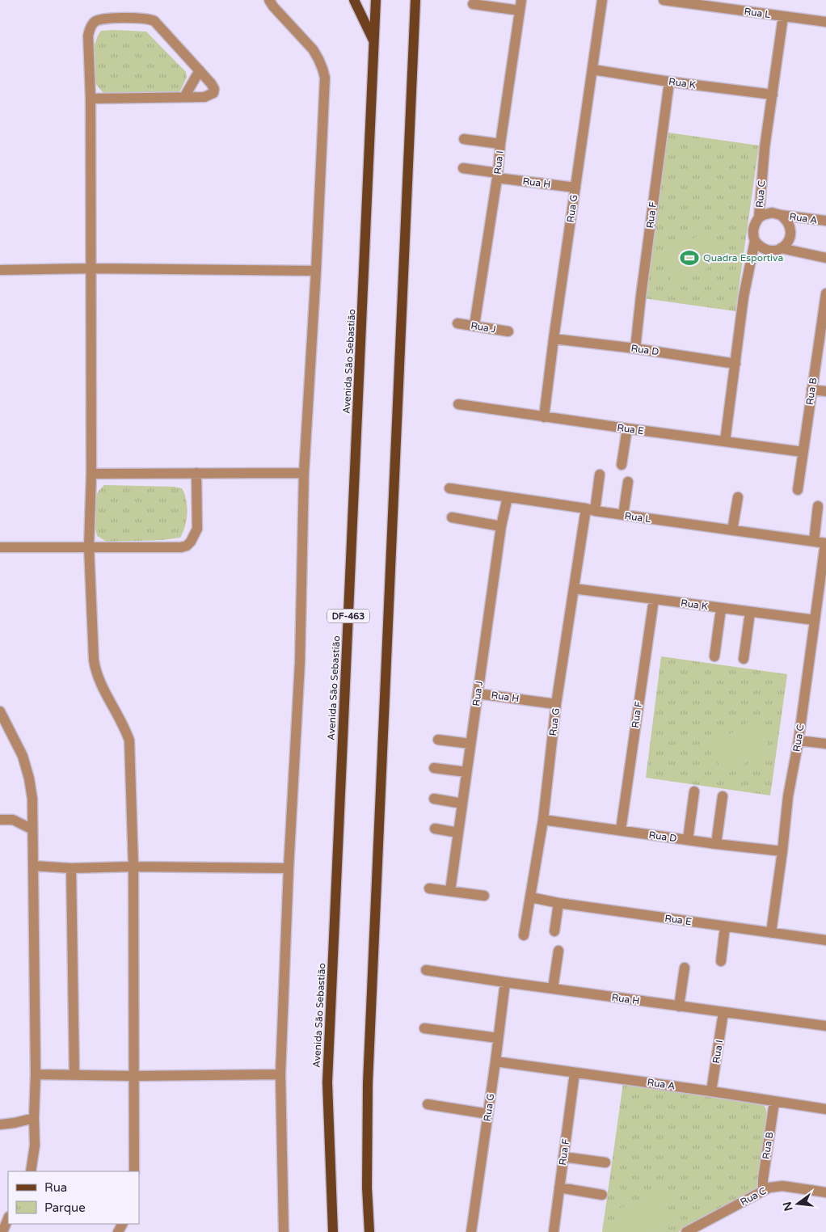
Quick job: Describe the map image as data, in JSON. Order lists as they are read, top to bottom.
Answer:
{
  "streets": {
    "main road": ["Avenida São Sebastião", "DF-463"],
    "street": [
      "Rua L",
      "Rua K",
      "Rua I",
      "Rua H",
      "Rua C",
      "Rua G",
      "Rua F",
      "Rua A",
      "Rua J",
      "Rua D",
      "Rua B",
      "Rua E"
    ]
  },
  "crossings": [
    ["Rua L", "Rua C"],
    ["Rua L", "Rua G"],
    ["Rua L", "Rua J"],
    ["Rua K", "Rua C"],
    ["Rua K", "Rua G"],
    ["Rua K", "Rua F"],
    ["Rua I", "Rua H"],
    ["Rua I", "Rua A"],
    ["Rua I", "Rua J"],
    ["Rua H", "Rua G"],
    ["Rua H", "Rua J"],
    ["Rua C", "Rua A"],
    ["Rua C", "Rua D"],
    ["Rua C", "Rua B"],
    ["Rua C", "Rua E"],
    ["Rua G", "Rua A"],
    ["Rua G", "Rua D"],
    ["Rua G", "Rua E"],
    ["Rua F", "Rua A"],
    ["Rua F", "Rua D"],
    ["Rua A", "Rua B"],
    ["Rua B", "Rua E"]
  ],
  "places": {
    "sports": ["Quadra Esportiva"]
  },
  "legend": ["Rua", "Parque"],
  "north": "left"
}
